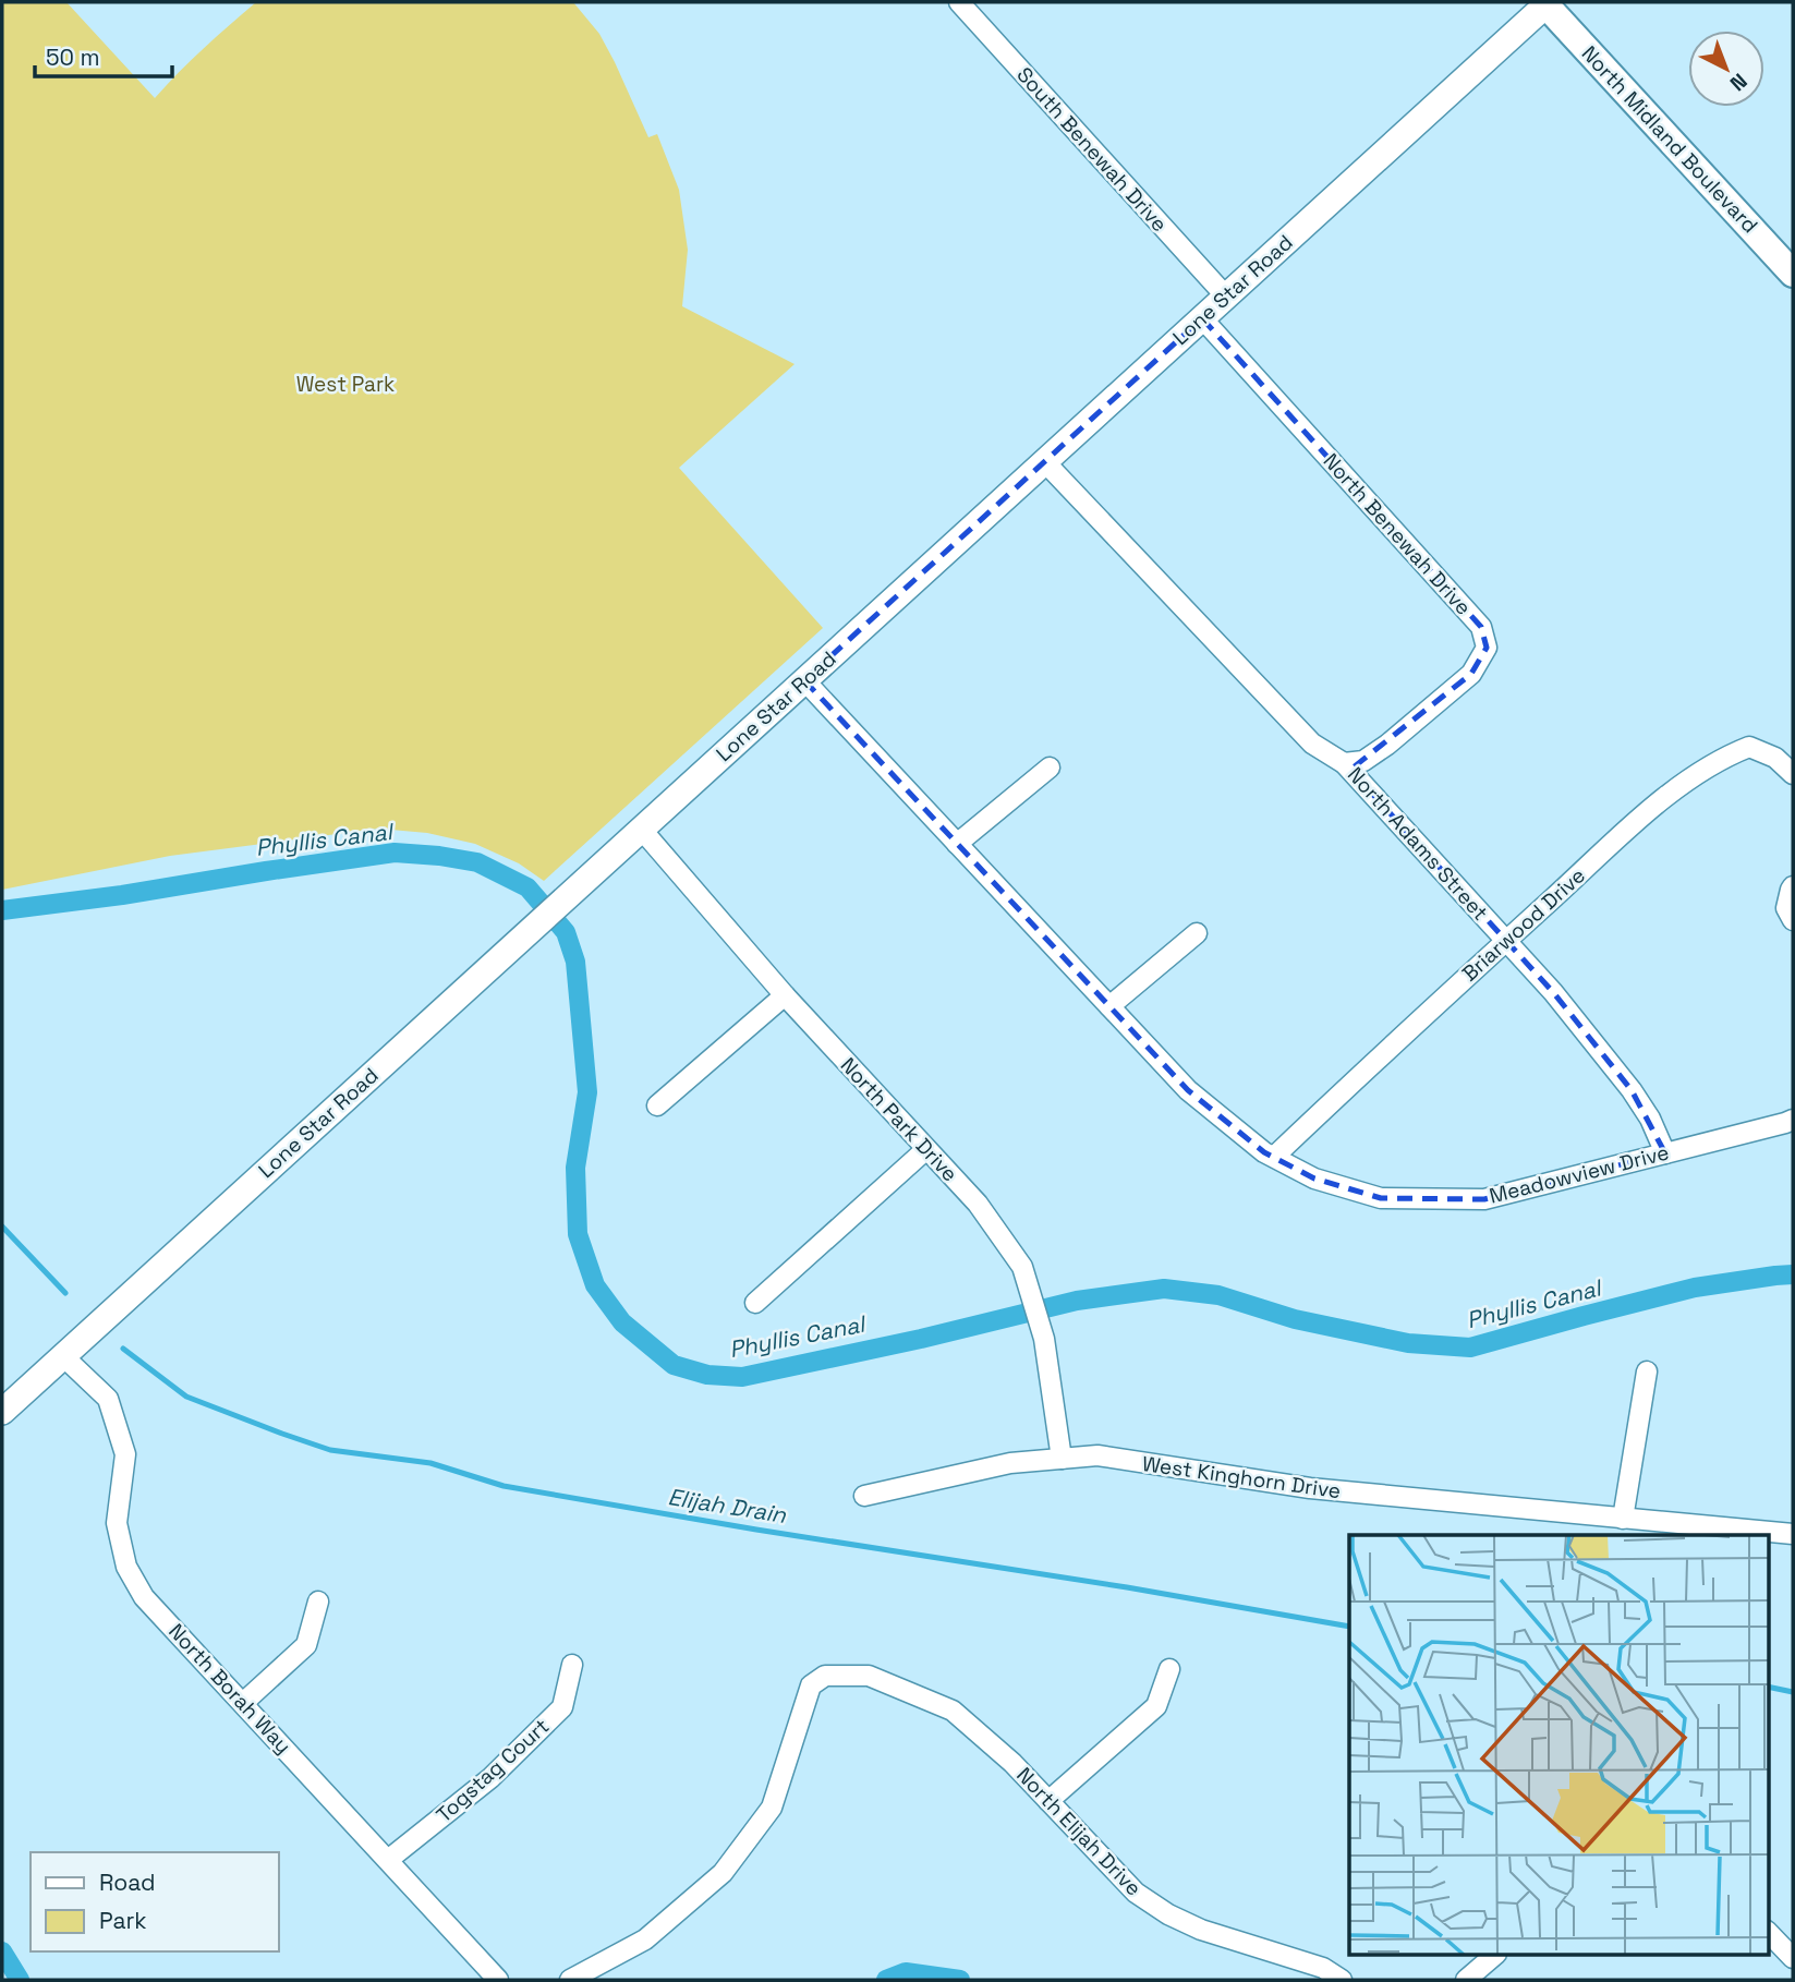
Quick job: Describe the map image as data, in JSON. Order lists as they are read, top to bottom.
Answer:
{
  "streets": {
    "main road": ["North Midland Boulevard"],
    "street": [
      "South Benewah Drive",
      "Lone Star Road",
      "North Benewah Drive",
      "North Adams Street",
      "Briarwood Drive",
      "North Park Drive",
      "Meadowview Drive",
      "West Kinghorn Drive",
      "North Borah Way",
      "Togstag Court",
      "North Elijah Drive"
    ]
  },
  "crossings": [
    ["North Midland Boulevard", "Lone Star Road"],
    ["South Benewah Drive", "Lone Star Road"],
    ["Lone Star Road", "North Benewah Drive"],
    ["Lone Star Road", "North Adams Street"],
    ["Lone Star Road", "North Park Drive"],
    ["Lone Star Road", "Meadowview Drive"],
    ["Lone Star Road", "North Borah Way"],
    ["North Benewah Drive", "North Adams Street"],
    ["North Adams Street", "Briarwood Drive"],
    ["North Adams Street", "Meadowview Drive"],
    ["Briarwood Drive", "Meadowview Drive"],
    ["North Park Drive", "West Kinghorn Drive"],
    ["North Borah Way", "Togstag Court"]
  ],
  "water": ["Phyllis Canal", "Elijah Drain"],
  "parks": ["West Park"],
  "legend": ["Road", "Park"],
  "scale_bar": "50 m",
  "north": "bottom right"
}
